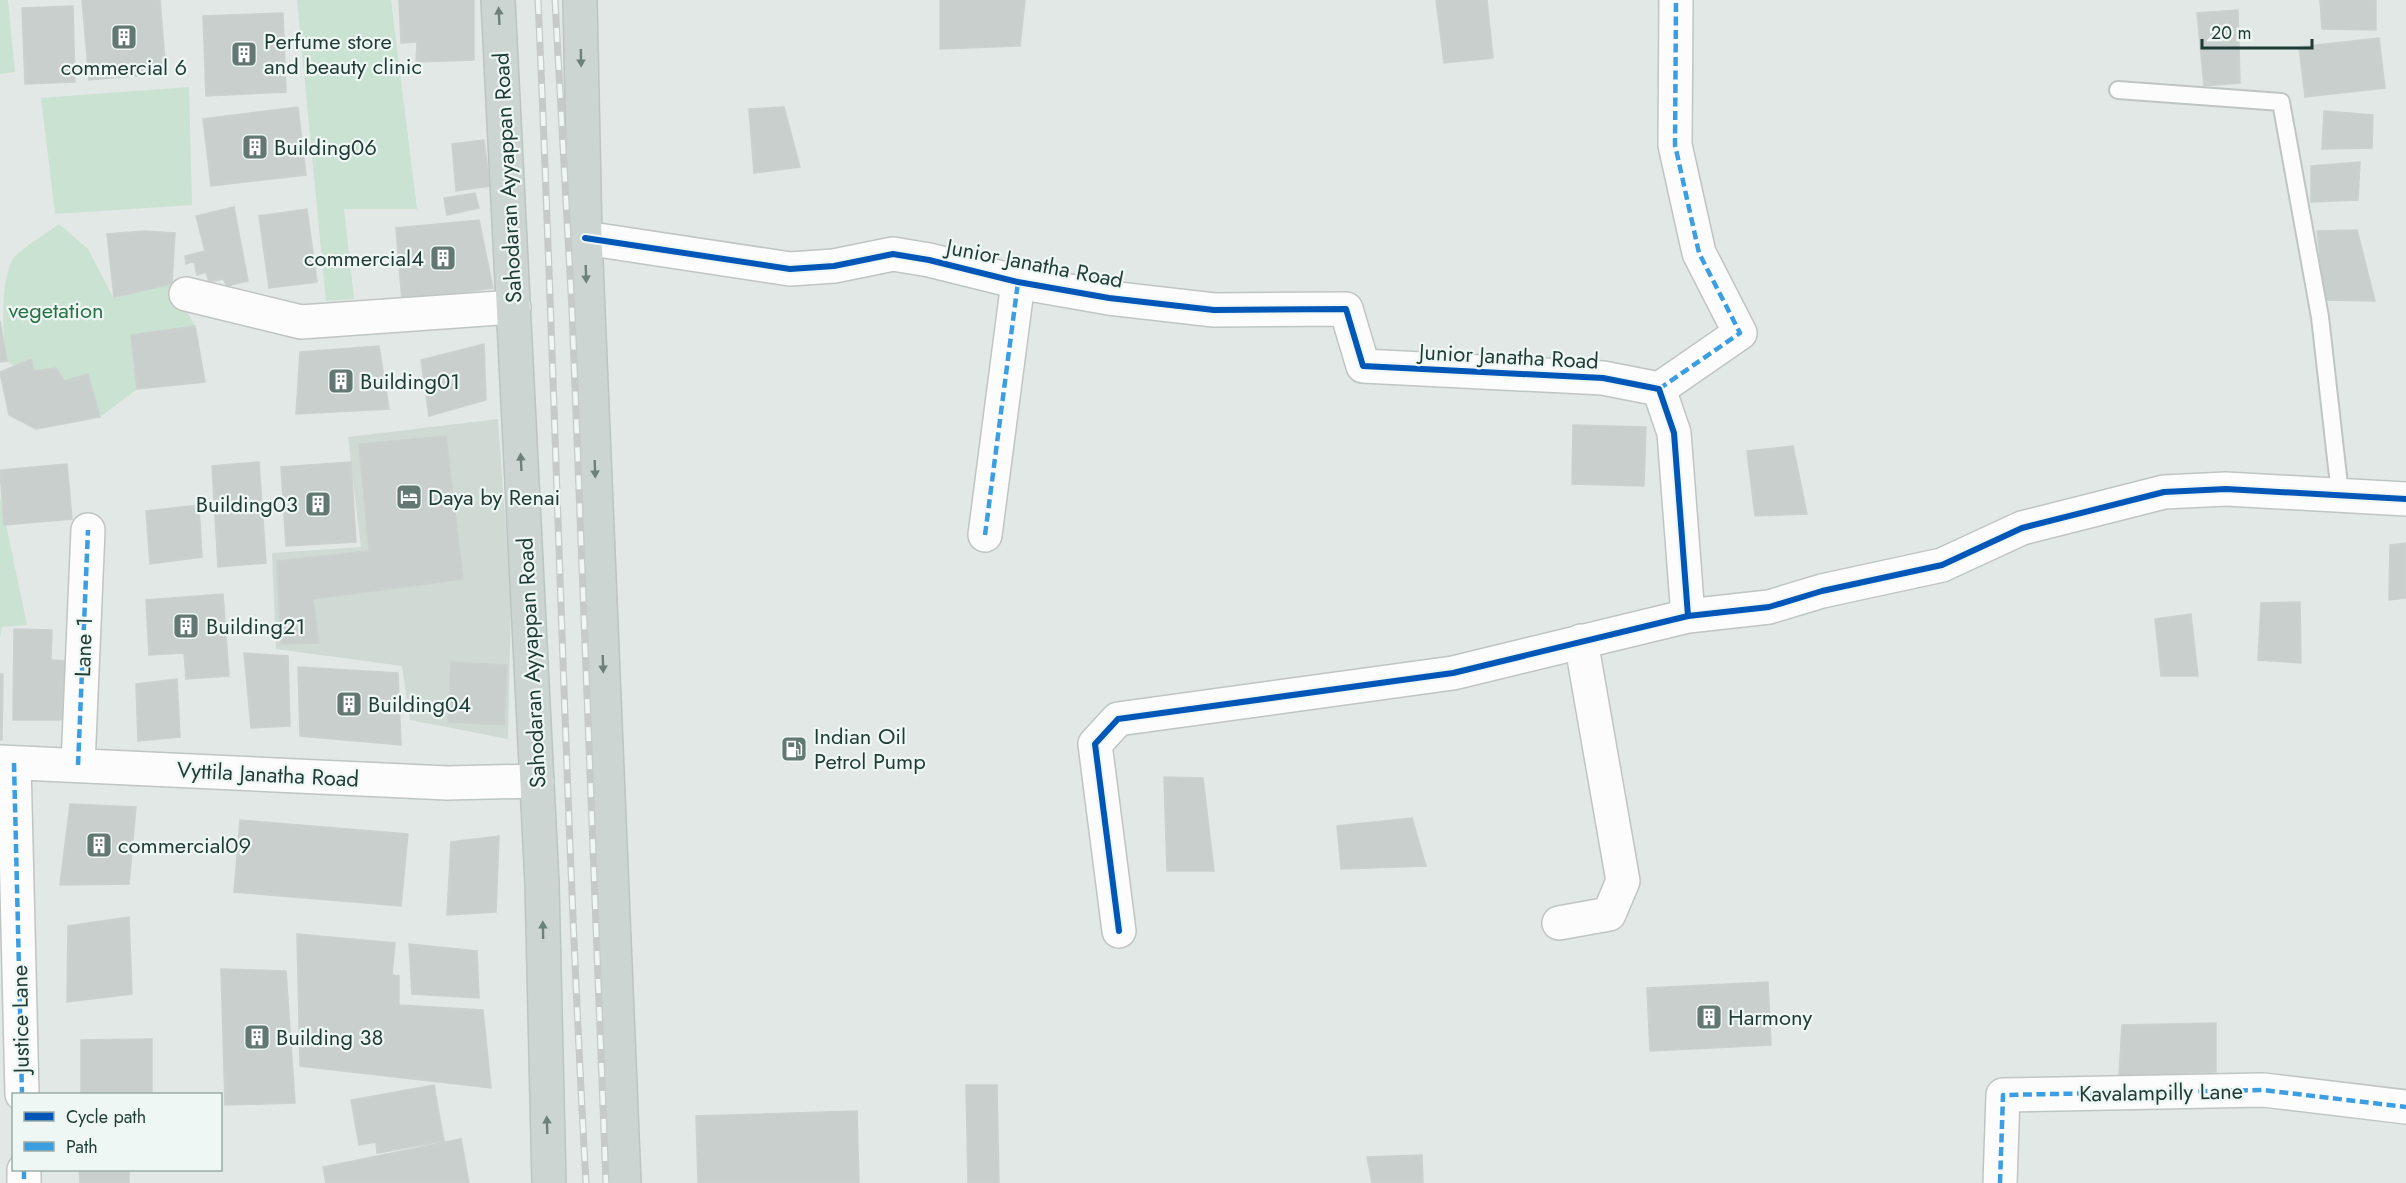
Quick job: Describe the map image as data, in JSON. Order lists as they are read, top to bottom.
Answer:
{
  "streets": {
    "main road": ["Sahodaran Ayyappan Road"],
    "street": [
      "Junior Janatha Road",
      "Lane 1",
      "Vyttila Janatha Road",
      "Justice Lane",
      "Kavalampilly Lane"
    ]
  },
  "crossings": [
    ["Sahodaran Ayyappan Road", "Vyttila Janatha Road"],
    ["Lane 1", "Vyttila Janatha Road"],
    ["Vyttila Janatha Road", "Justice Lane"]
  ],
  "parks": ["vegetation"],
  "places": {
    "building": [
      "commercial 6",
      "Perfume store and beauty clinic",
      "Building06",
      "commercial4",
      "Building01",
      "Building03",
      "Building21",
      "Building04",
      "commercial09",
      "Harmony",
      "Building 38"
    ],
    "hotel": ["Daya by Renai"],
    "fuel station": ["Indian Oil Petrol Pump"]
  },
  "legend": ["Cycle path", "Path"],
  "scale_bar": "20 m"
}
